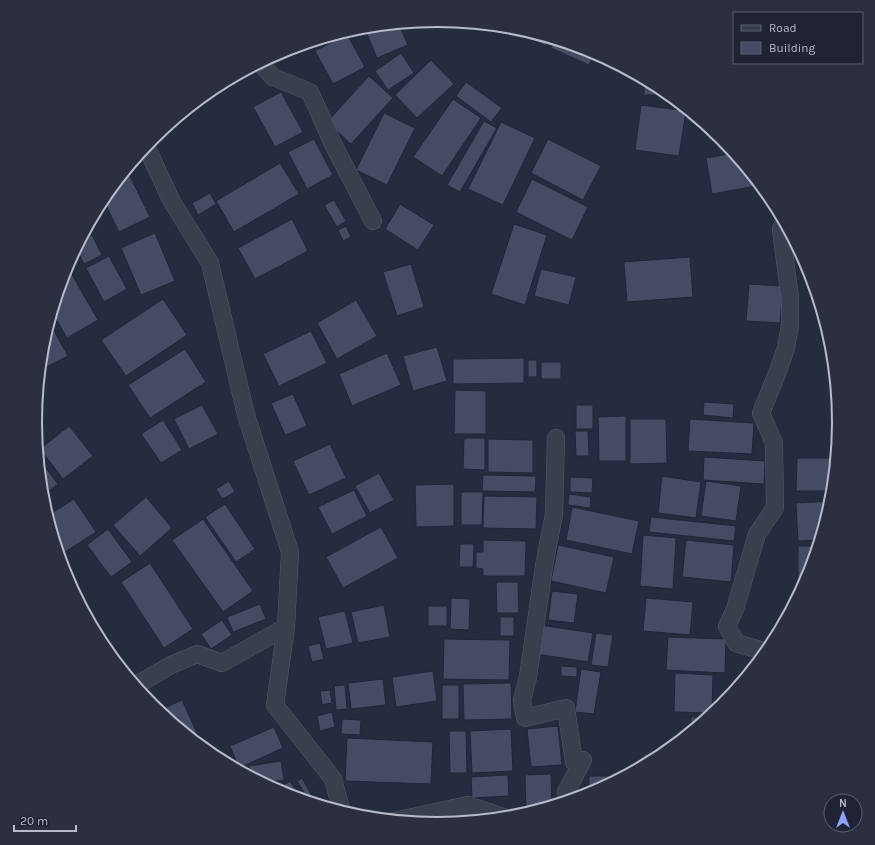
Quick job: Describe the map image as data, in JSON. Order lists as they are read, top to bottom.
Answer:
{
  "legend": ["Road", "Building"],
  "scale_bar": "20 m",
  "north": "top"
}
